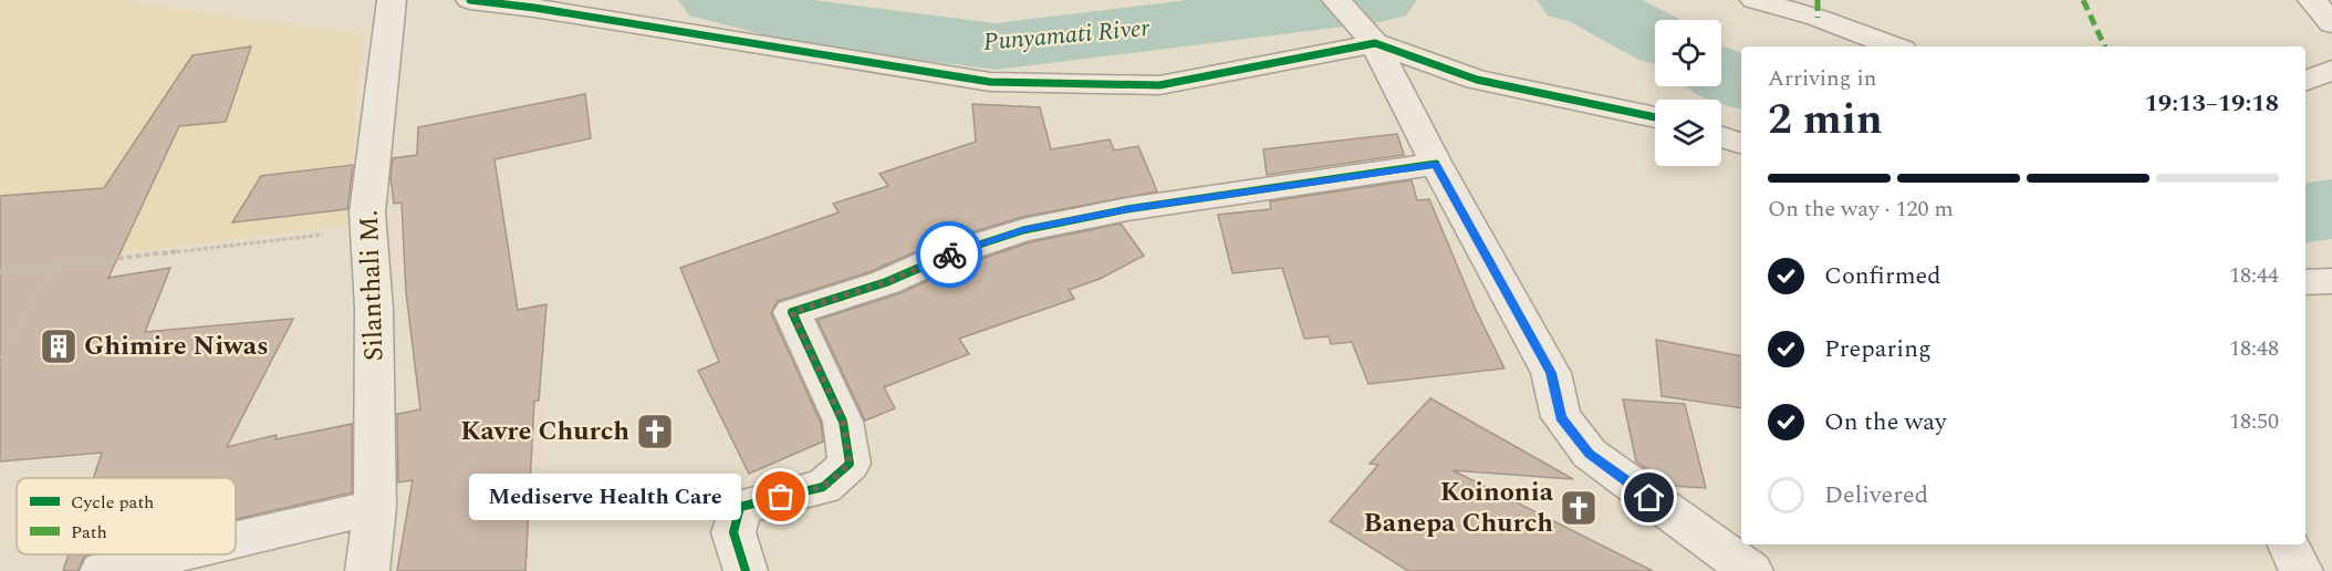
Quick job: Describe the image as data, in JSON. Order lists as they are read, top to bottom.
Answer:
{
  "streets": {
    "street": ["Silanthali M."]
  },
  "water": ["Punyamati River"],
  "places": {
    "building": ["Ghimire Niwas"],
    "church": ["Kavre Church", "Koinonia Banepa Church"],
    "other": ["Mediserve Health Care"]
  },
  "legend": ["Cycle path", "Path"],
  "page": {
    "heading": ["2 min", "Arriving in", "19:13–19:18"],
    "bar": "On the way · 120 m",
    "list": [
      ["Confirmed", "18:44"],
      ["Preparing", "18:48"],
      ["On the way", "18:50"],
      "Delivered"
    ],
    "bubble": "Mediserve Health Care"
  }
}
